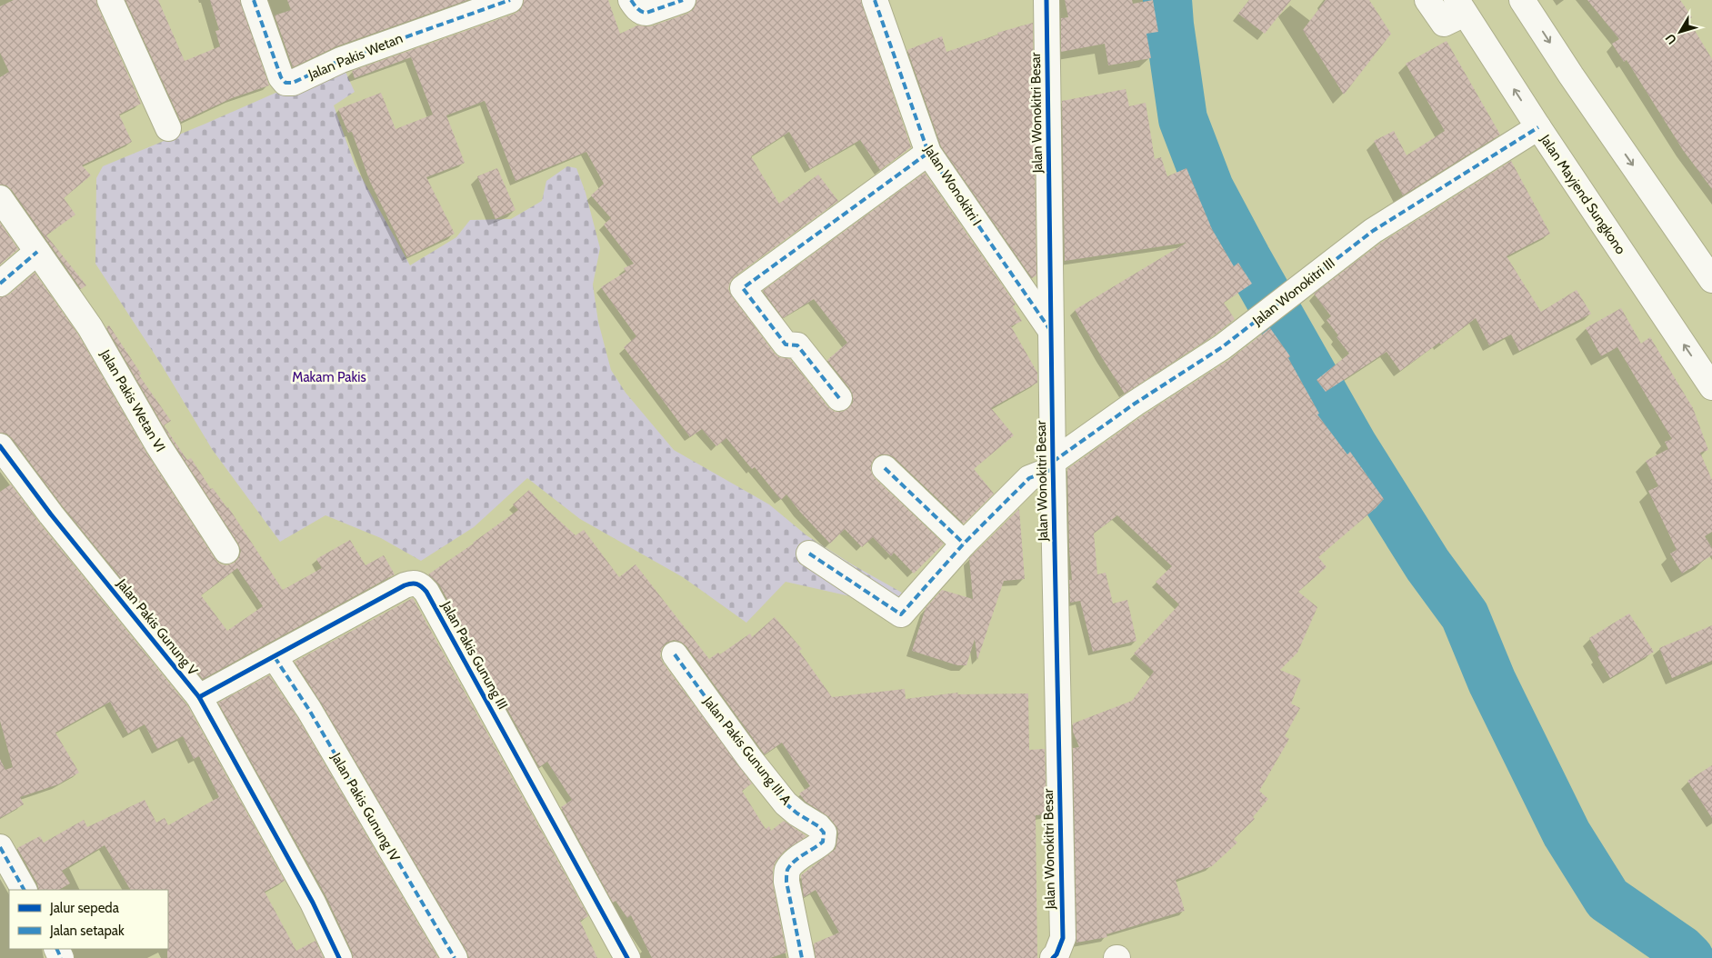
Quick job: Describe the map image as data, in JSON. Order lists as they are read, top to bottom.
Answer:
{
  "streets": {
    "street": [
      "Jalan Pakis Wetan",
      "Jalan Wonokitri Besar",
      "Jalan Wonokitri I",
      "Jalan Mayjend Sungkono",
      "Jalan Wonokitri III",
      "Jalan Pakis Wetan VI",
      "Jalan Pakis Gunung V",
      "Jalan Pakis Gunung III",
      "Jalan Pakis Gunung III A",
      "Jalan Pakis Gunung IV"
    ]
  },
  "crossings": [
    ["Jalan Wonokitri Besar", "Jalan Wonokitri I"],
    ["Jalan Wonokitri Besar", "Jalan Wonokitri III"],
    ["Jalan Mayjend Sungkono", "Jalan Wonokitri III"],
    ["Jalan Pakis Gunung V", "Jalan Pakis Gunung III"],
    ["Jalan Pakis Gunung III", "Jalan Pakis Gunung IV"]
  ],
  "parks": ["Makam Pakis"],
  "legend": ["Jalur sepeda", "Jalan setapak"],
  "north": "bottom left"
}
